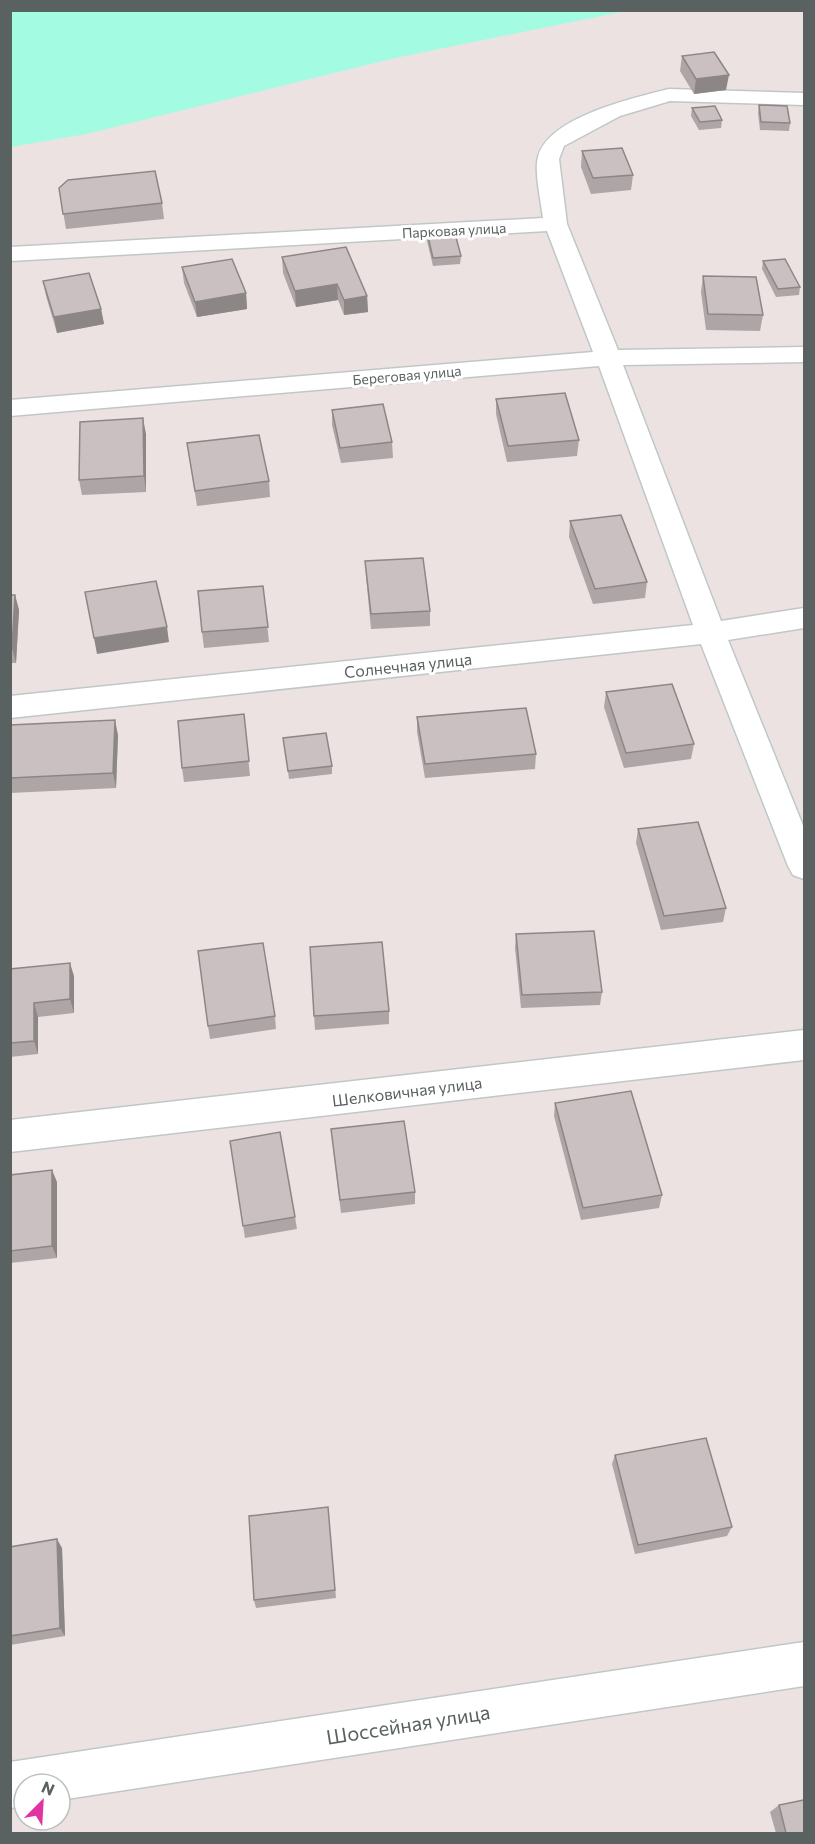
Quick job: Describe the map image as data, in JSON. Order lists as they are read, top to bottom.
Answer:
{
  "streets": {
    "street": [
      "Парковая улица",
      "Береговая улица",
      "Солнечная улица",
      "Шелковичная улица",
      "Шоссейная улица"
    ]
  },
  "north": "top right"
}
